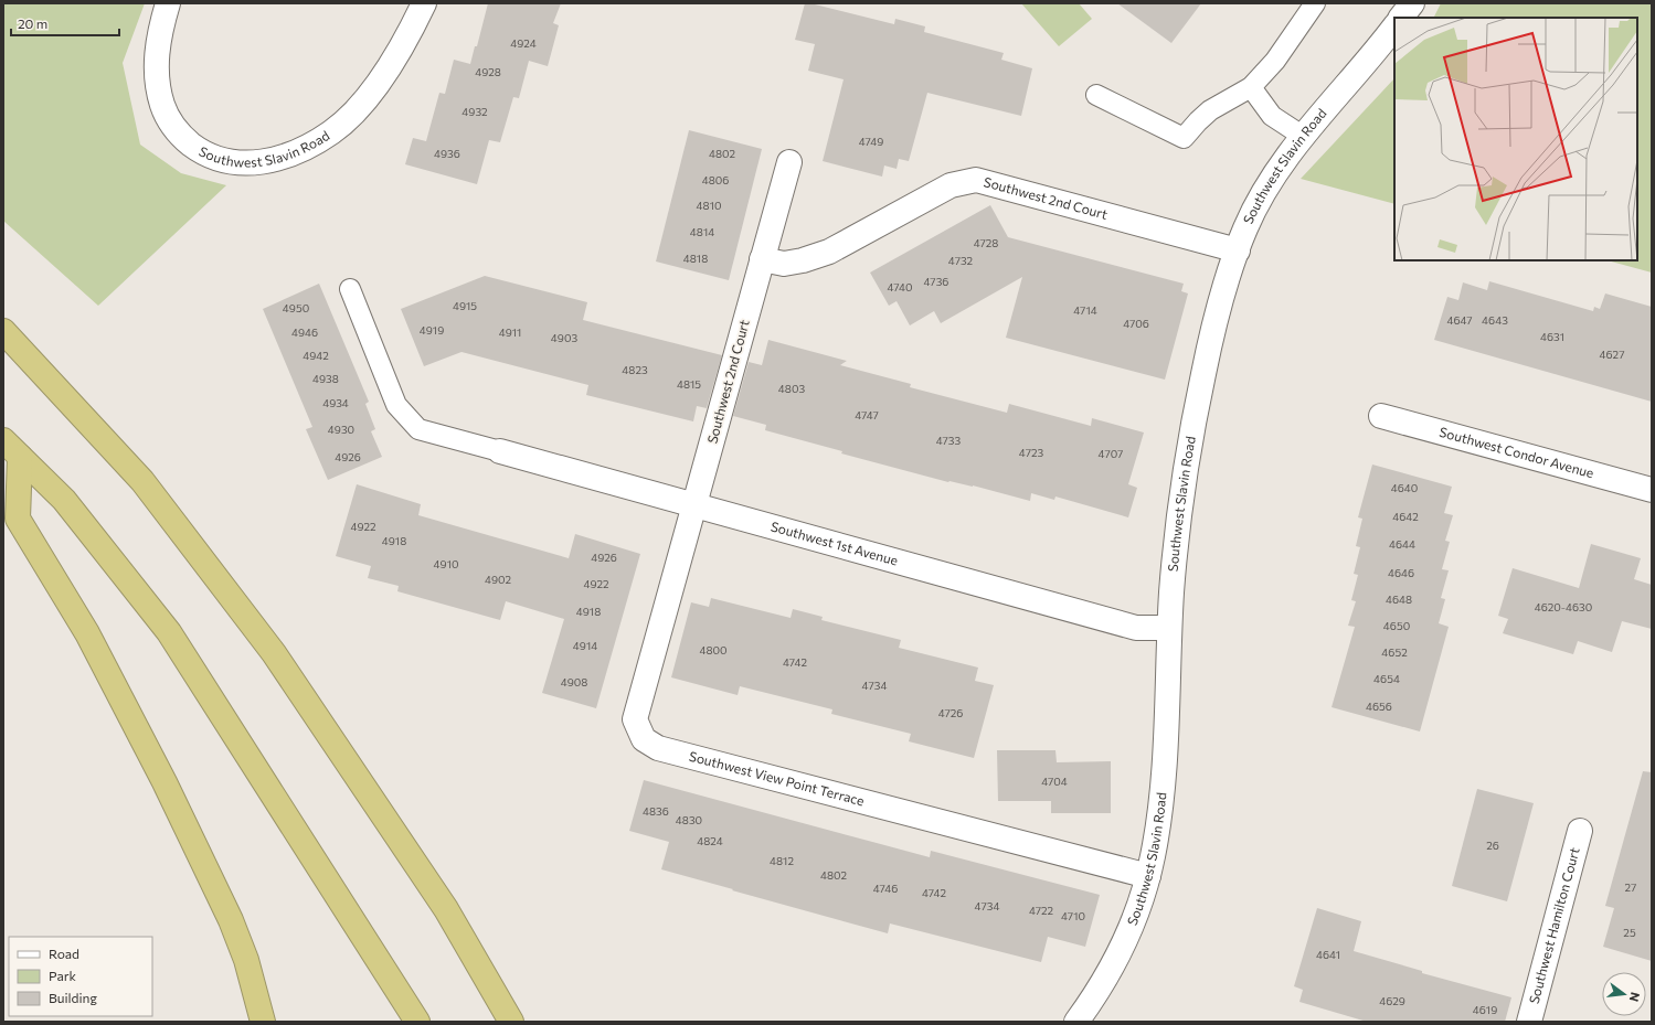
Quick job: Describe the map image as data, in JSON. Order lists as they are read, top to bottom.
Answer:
{
  "streets": {
    "street": [
      "Southwest Slavin Road",
      "Southwest 2nd Court",
      "Southwest Condor Avenue",
      "Southwest 1st Avenue",
      "Southwest View Point Terrace",
      "Southwest Hamilton Court"
    ]
  },
  "crossings": [
    ["Southwest Slavin Road", "Southwest 2nd Court"],
    ["Southwest Slavin Road", "Southwest 1st Avenue"],
    ["Southwest Slavin Road", "Southwest View Point Terrace"],
    ["Southwest 2nd Court", "Southwest 1st Avenue"],
    ["Southwest 2nd Court", "Southwest View Point Terrace"],
    ["Southwest 1st Avenue", "Southwest View Point Terrace"]
  ],
  "house_numbers": [
    "4924",
    "4928",
    "4932",
    "4749",
    "4936",
    "4802",
    "4806",
    "4810",
    "4814",
    "4728",
    "4818",
    "4732",
    "4736",
    "4740",
    "4915",
    "4950",
    "4714",
    "4647",
    "4643",
    "4706",
    "4919",
    "4946",
    "4911",
    "4631",
    "4903",
    "4627",
    "4942",
    "4823",
    "4938",
    "4815",
    "4803",
    "4934",
    "4747",
    "4930",
    "4733",
    "4723",
    "4707",
    "4926",
    "4640",
    "4642",
    "4922",
    "4918",
    "4644",
    "4926",
    "4910",
    "4646",
    "4902",
    "4922",
    "4648",
    "4620-4630",
    "4918",
    "4650",
    "4914",
    "4800",
    "4652",
    "4742",
    "4654",
    "4908",
    "4734",
    "4656",
    "4726",
    "4704",
    "4836",
    "4830",
    "4824",
    "26",
    "4812",
    "4802",
    "27",
    "4746",
    "4742",
    "4734",
    "4722",
    "4710",
    "25",
    "4641",
    "4629",
    "4619"
  ],
  "legend": ["Road", "Park", "Building"],
  "scale_bar": "20 m",
  "north": "right"
}
